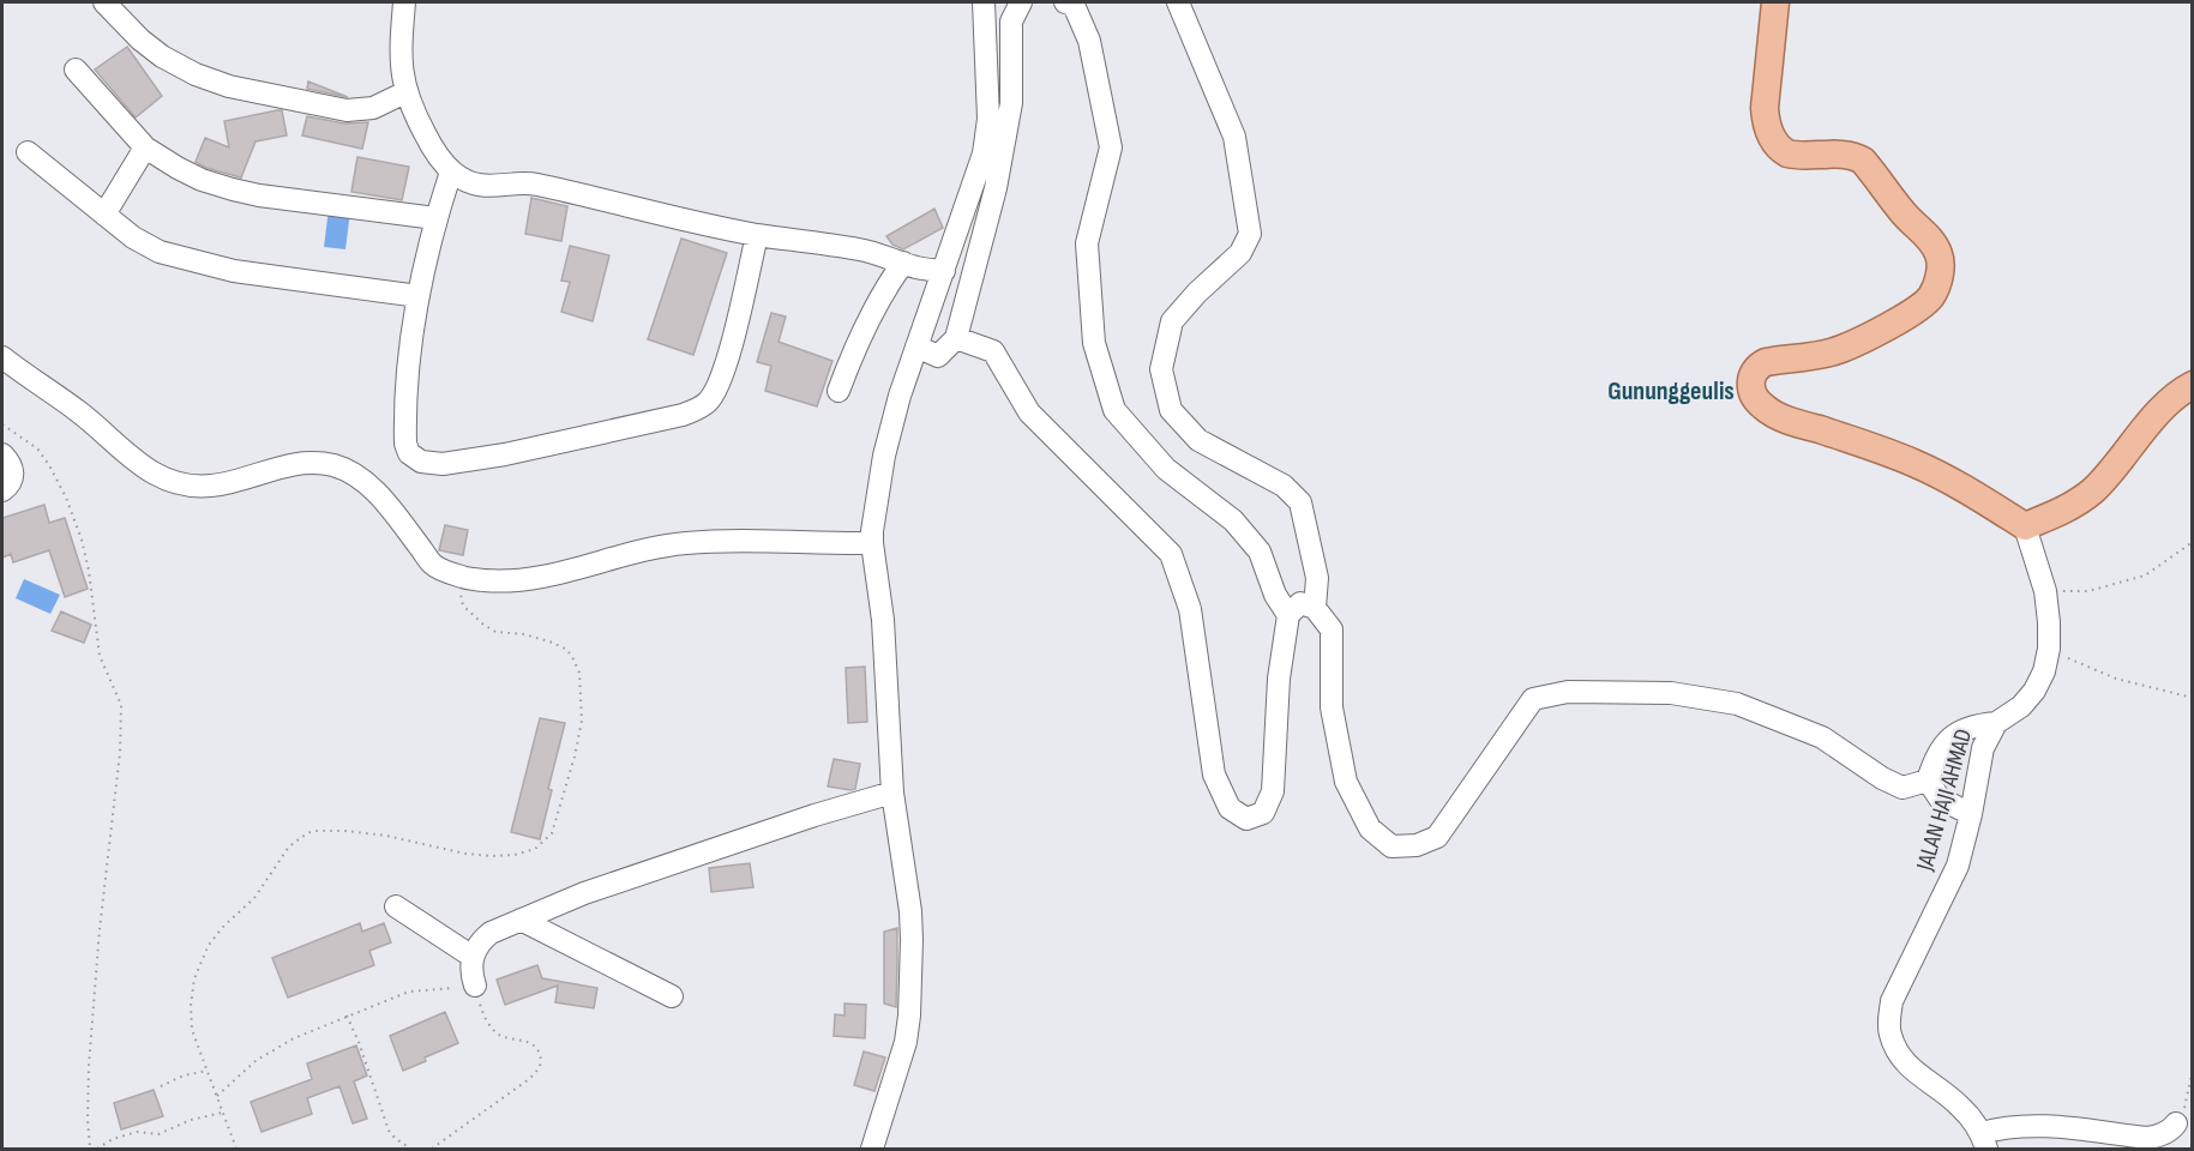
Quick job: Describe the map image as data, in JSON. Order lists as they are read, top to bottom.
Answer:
{
  "streets": {
    "street": ["JALAN HAJI AHMAD"]
  },
  "districts": ["Gununggeulis"]
}
